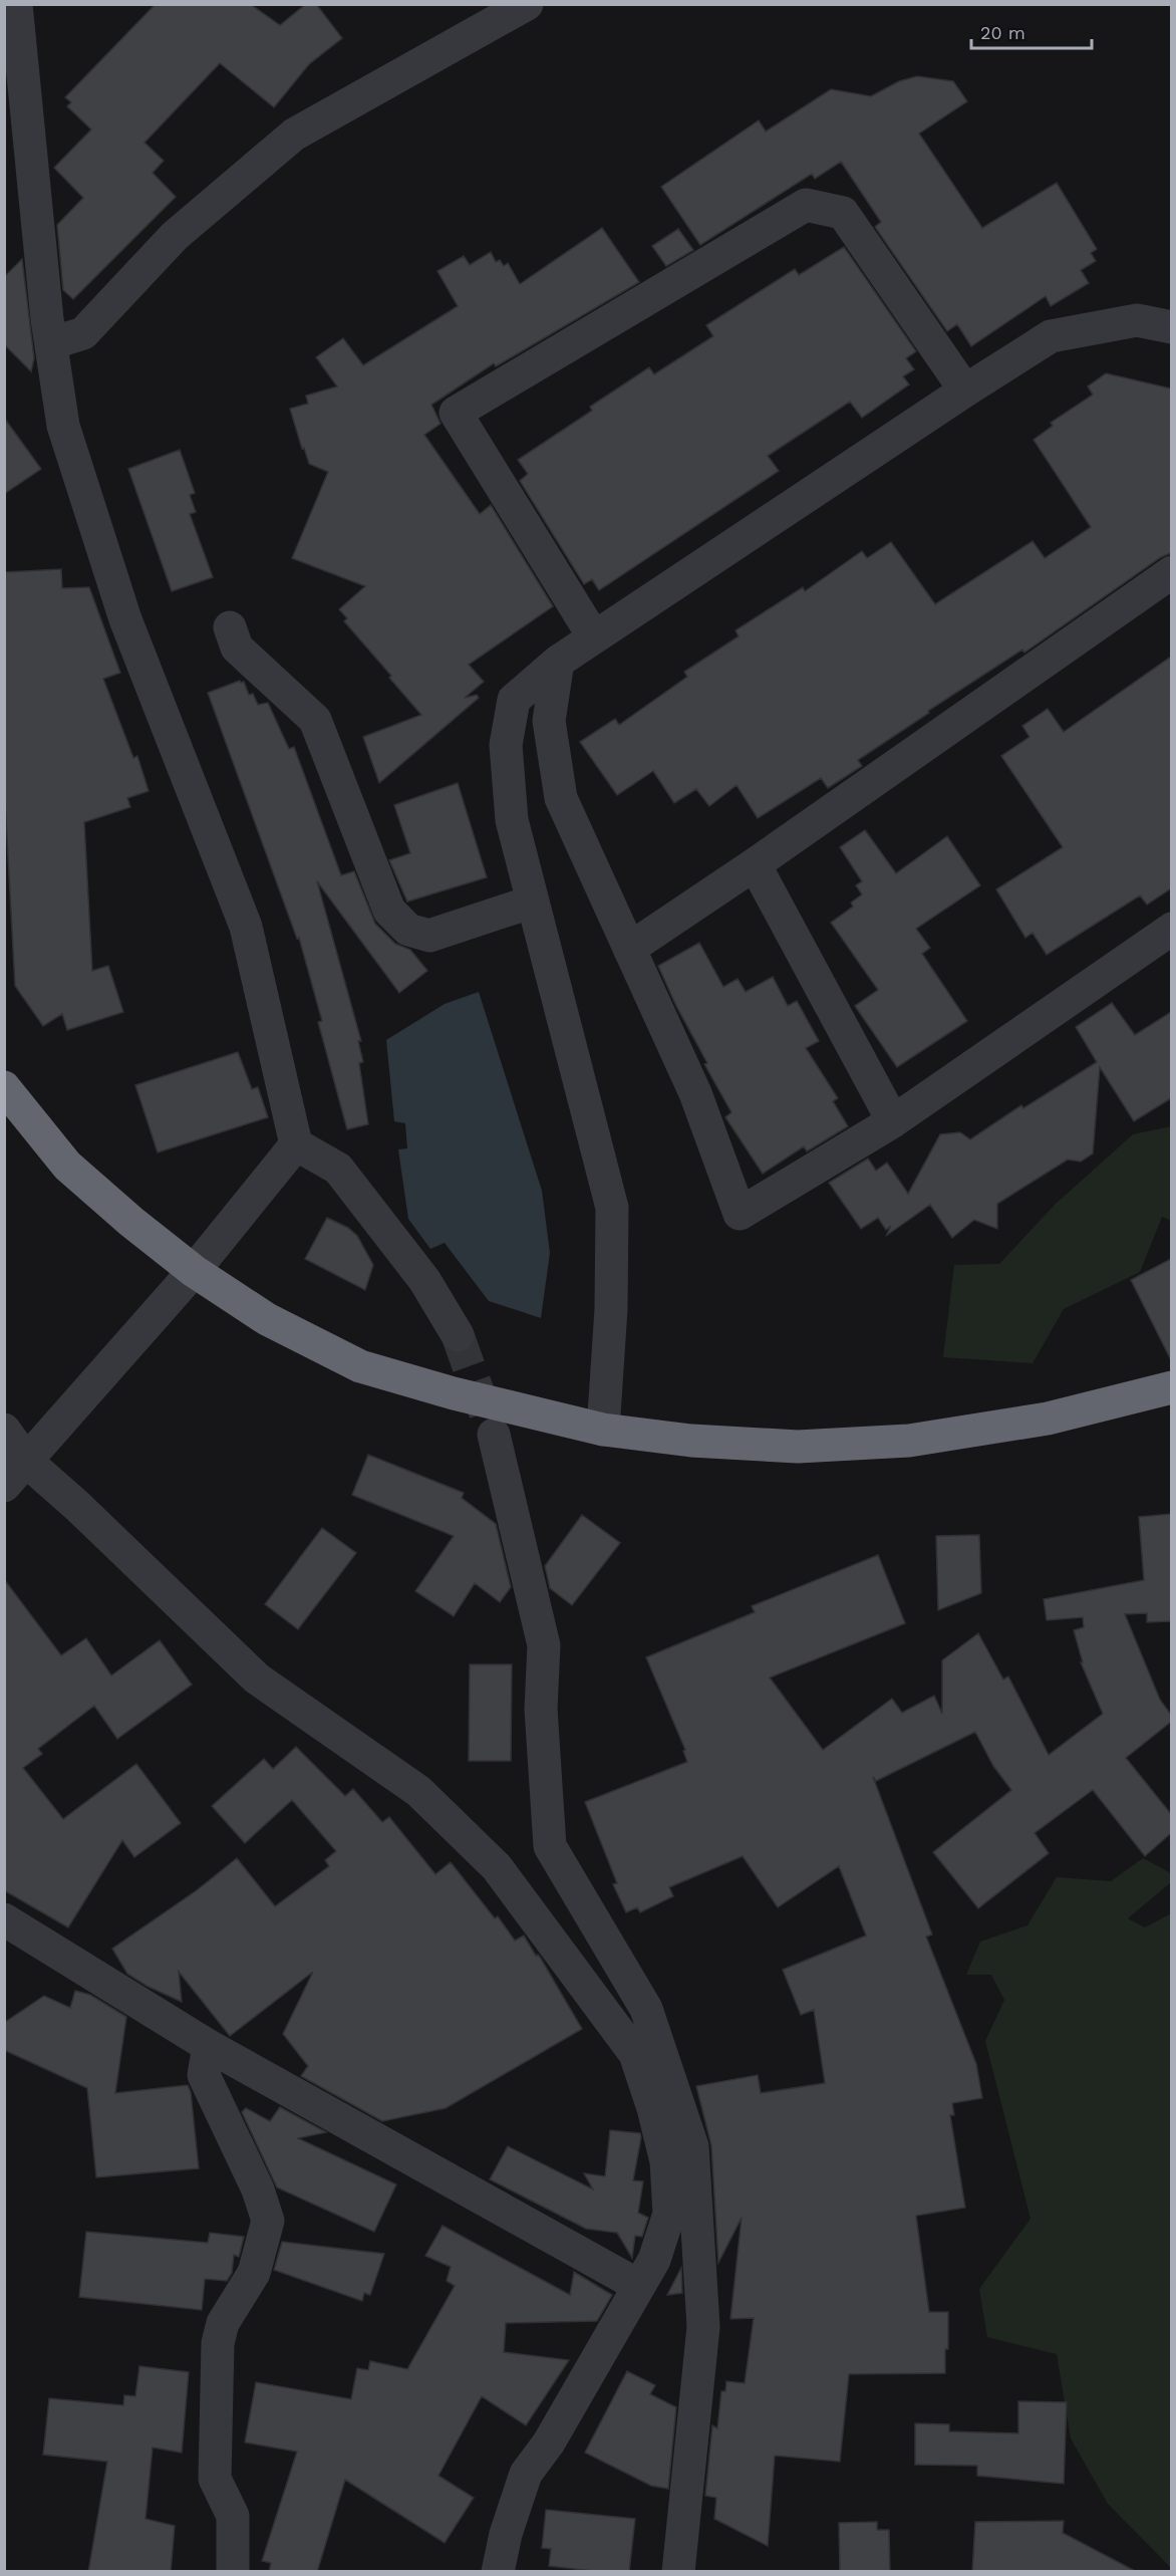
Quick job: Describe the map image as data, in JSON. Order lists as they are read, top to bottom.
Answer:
{
  "scale_bar": "20 m"
}
